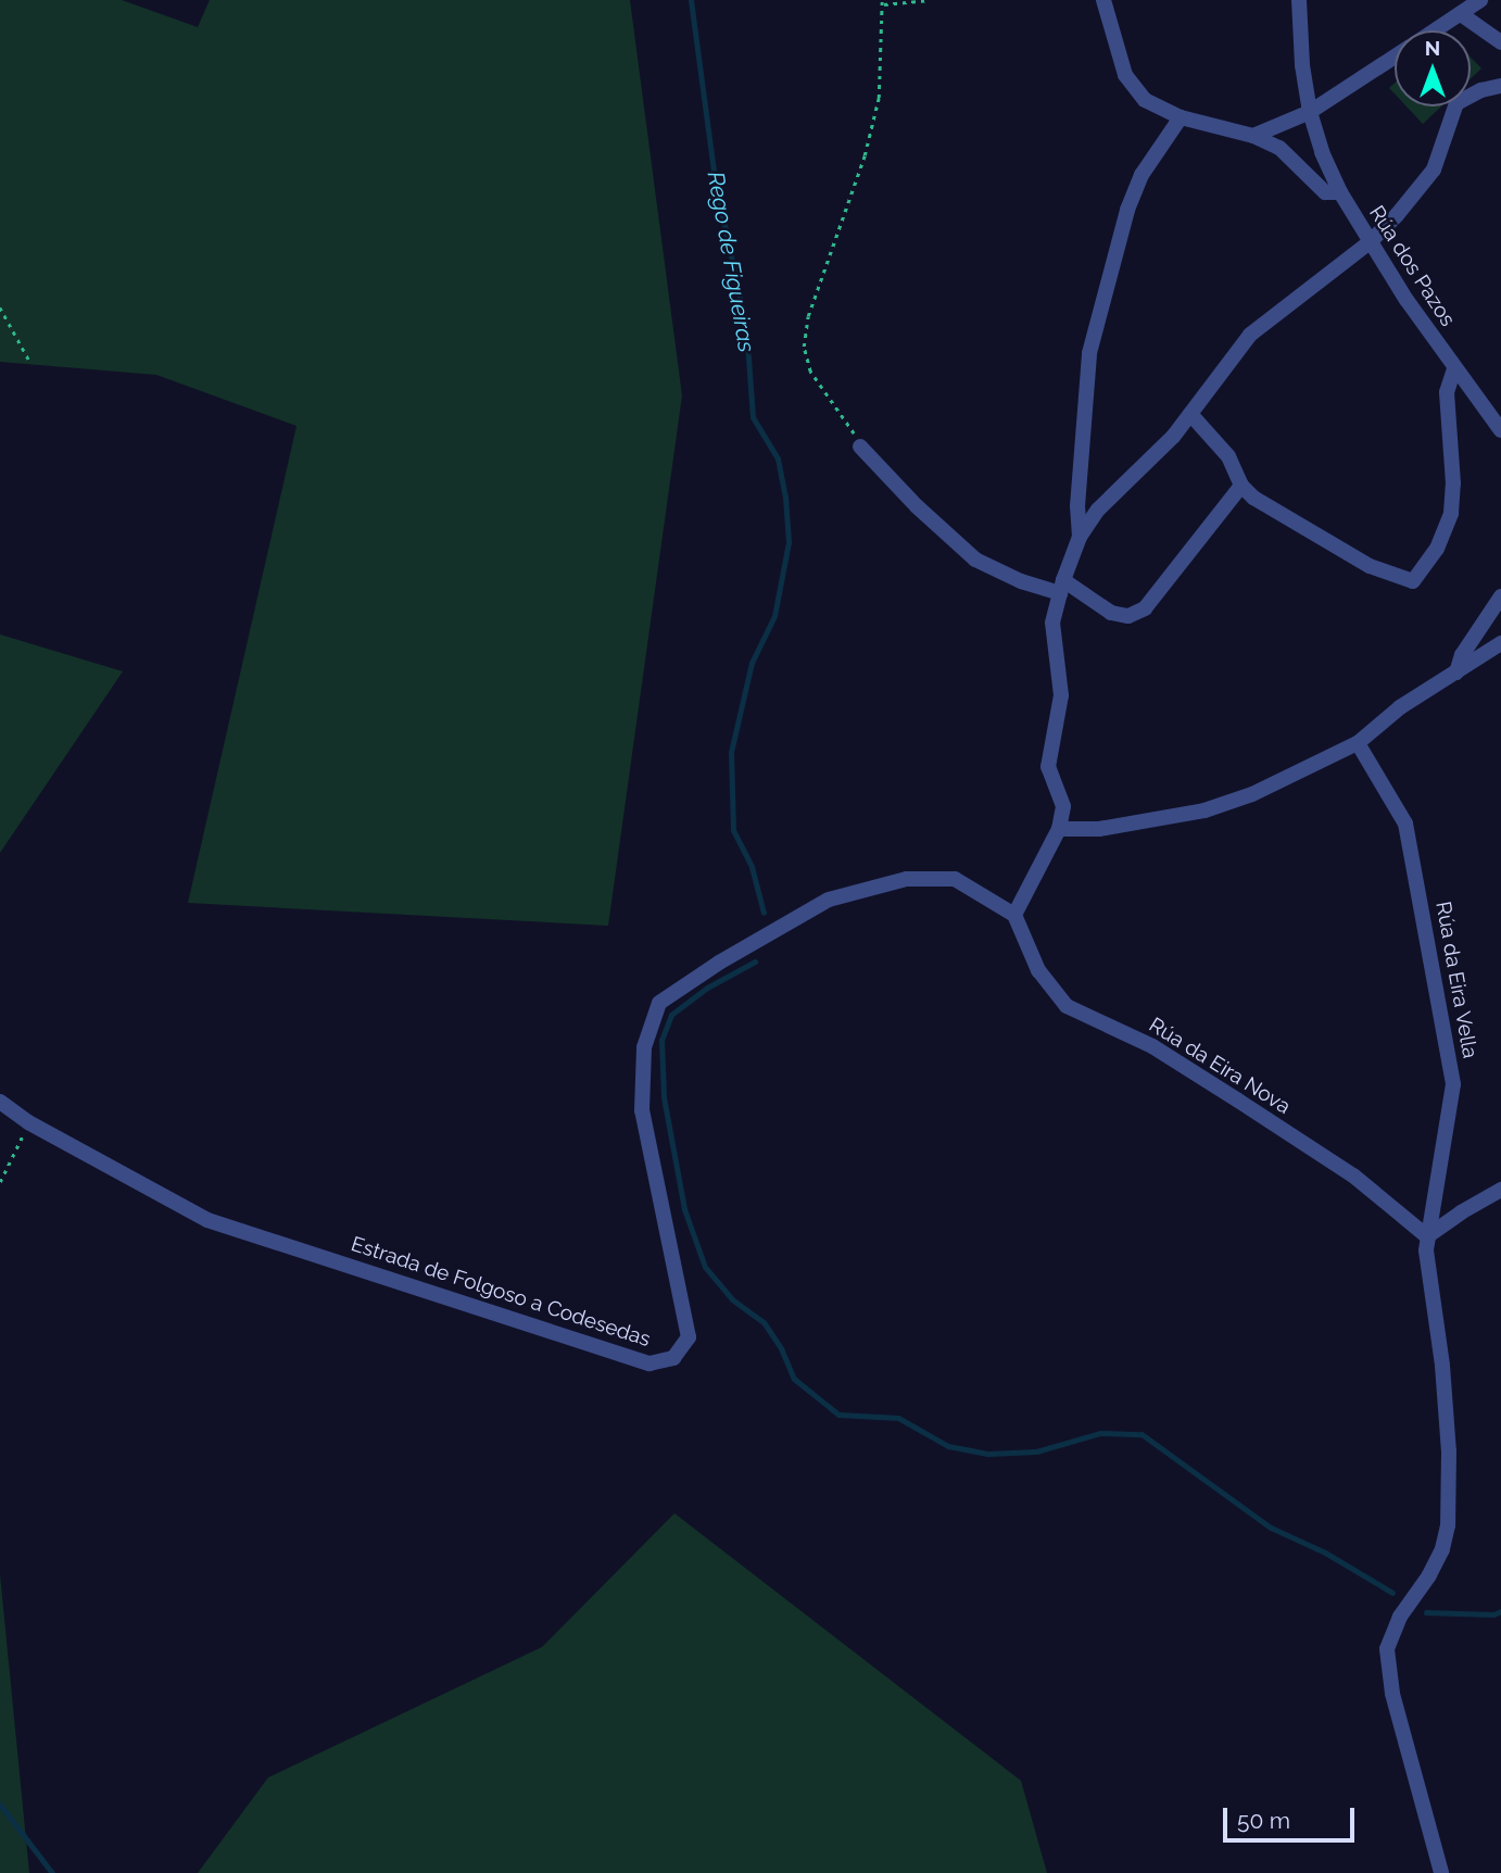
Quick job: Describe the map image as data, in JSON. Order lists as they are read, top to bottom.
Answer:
{
  "streets": {
    "street": [
      "Rúa dos Pazos",
      "Rúa da Eira Vella",
      "Rúa da Eira Nova",
      "Estrada de Folgoso a Codesedas"
    ]
  },
  "crossings": [
    ["Rúa da Eira Vella", "Rúa da Eira Nova"],
    ["Rúa da Eira Nova", "Estrada de Folgoso a Codesedas"]
  ],
  "water": ["Rego de Figueiras"],
  "scale_bar": "50 m",
  "north": "top"
}
